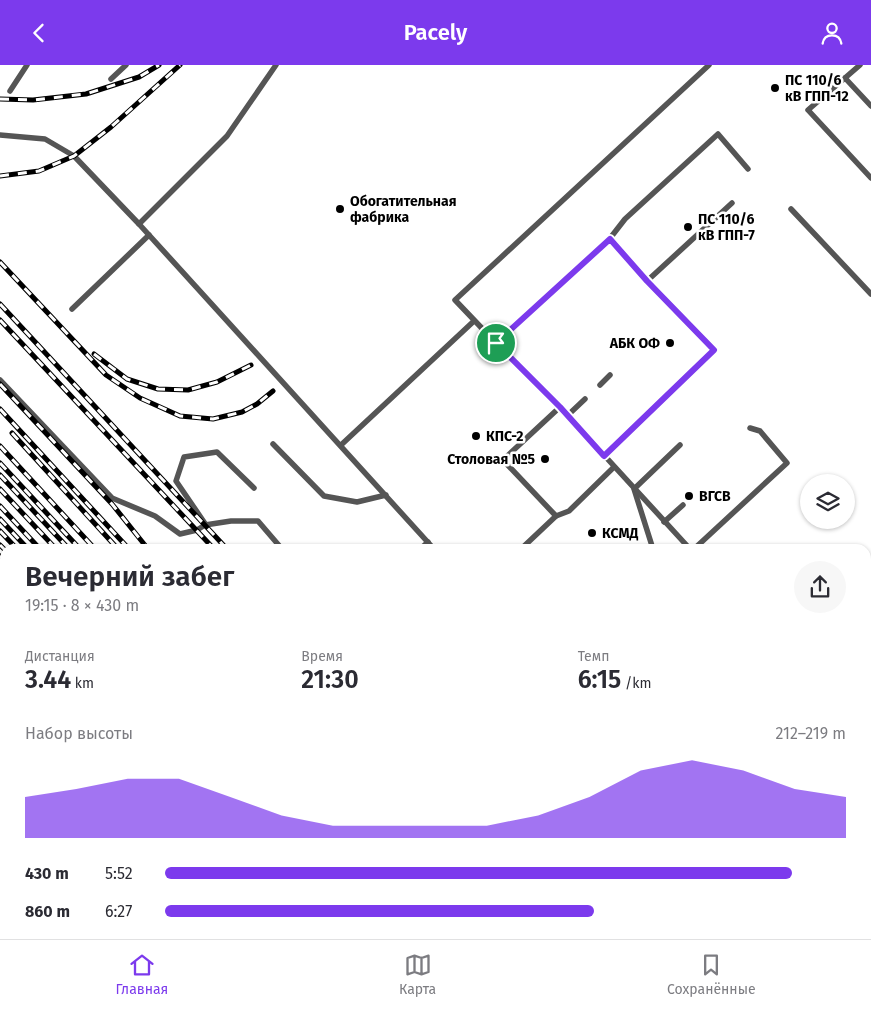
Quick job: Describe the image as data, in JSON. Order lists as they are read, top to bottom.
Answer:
{
  "places": [
    "ПС 110/6 кВ ГПП-12",
    "Обогатительная фабрика",
    "ПС 110/6 кВ ГПП-7",
    "АБК ОФ",
    "КПС-2",
    "Столовая №5",
    "ВГСВ",
    "КСМД"
  ],
  "page": {
    "header": "Pacely",
    "heading": ["Вечерний забег", "19:15 · 8 × 430 m"],
    "stats": [
      ["Дистанция", "3.44 km"],
      ["Время", "21:30"],
      ["Темп", "6:15 /km"]
    ],
    "chart": ["Набор высоты", "212–219 m"],
    "list": [
      {
        "name": "430 m",
        "note": "5:52"
      },
      {
        "name": "860 m",
        "note": "6:27"
      }
    ],
    "tabs": ["Главная", "Карта", "Сохранённые"]
  }
}
